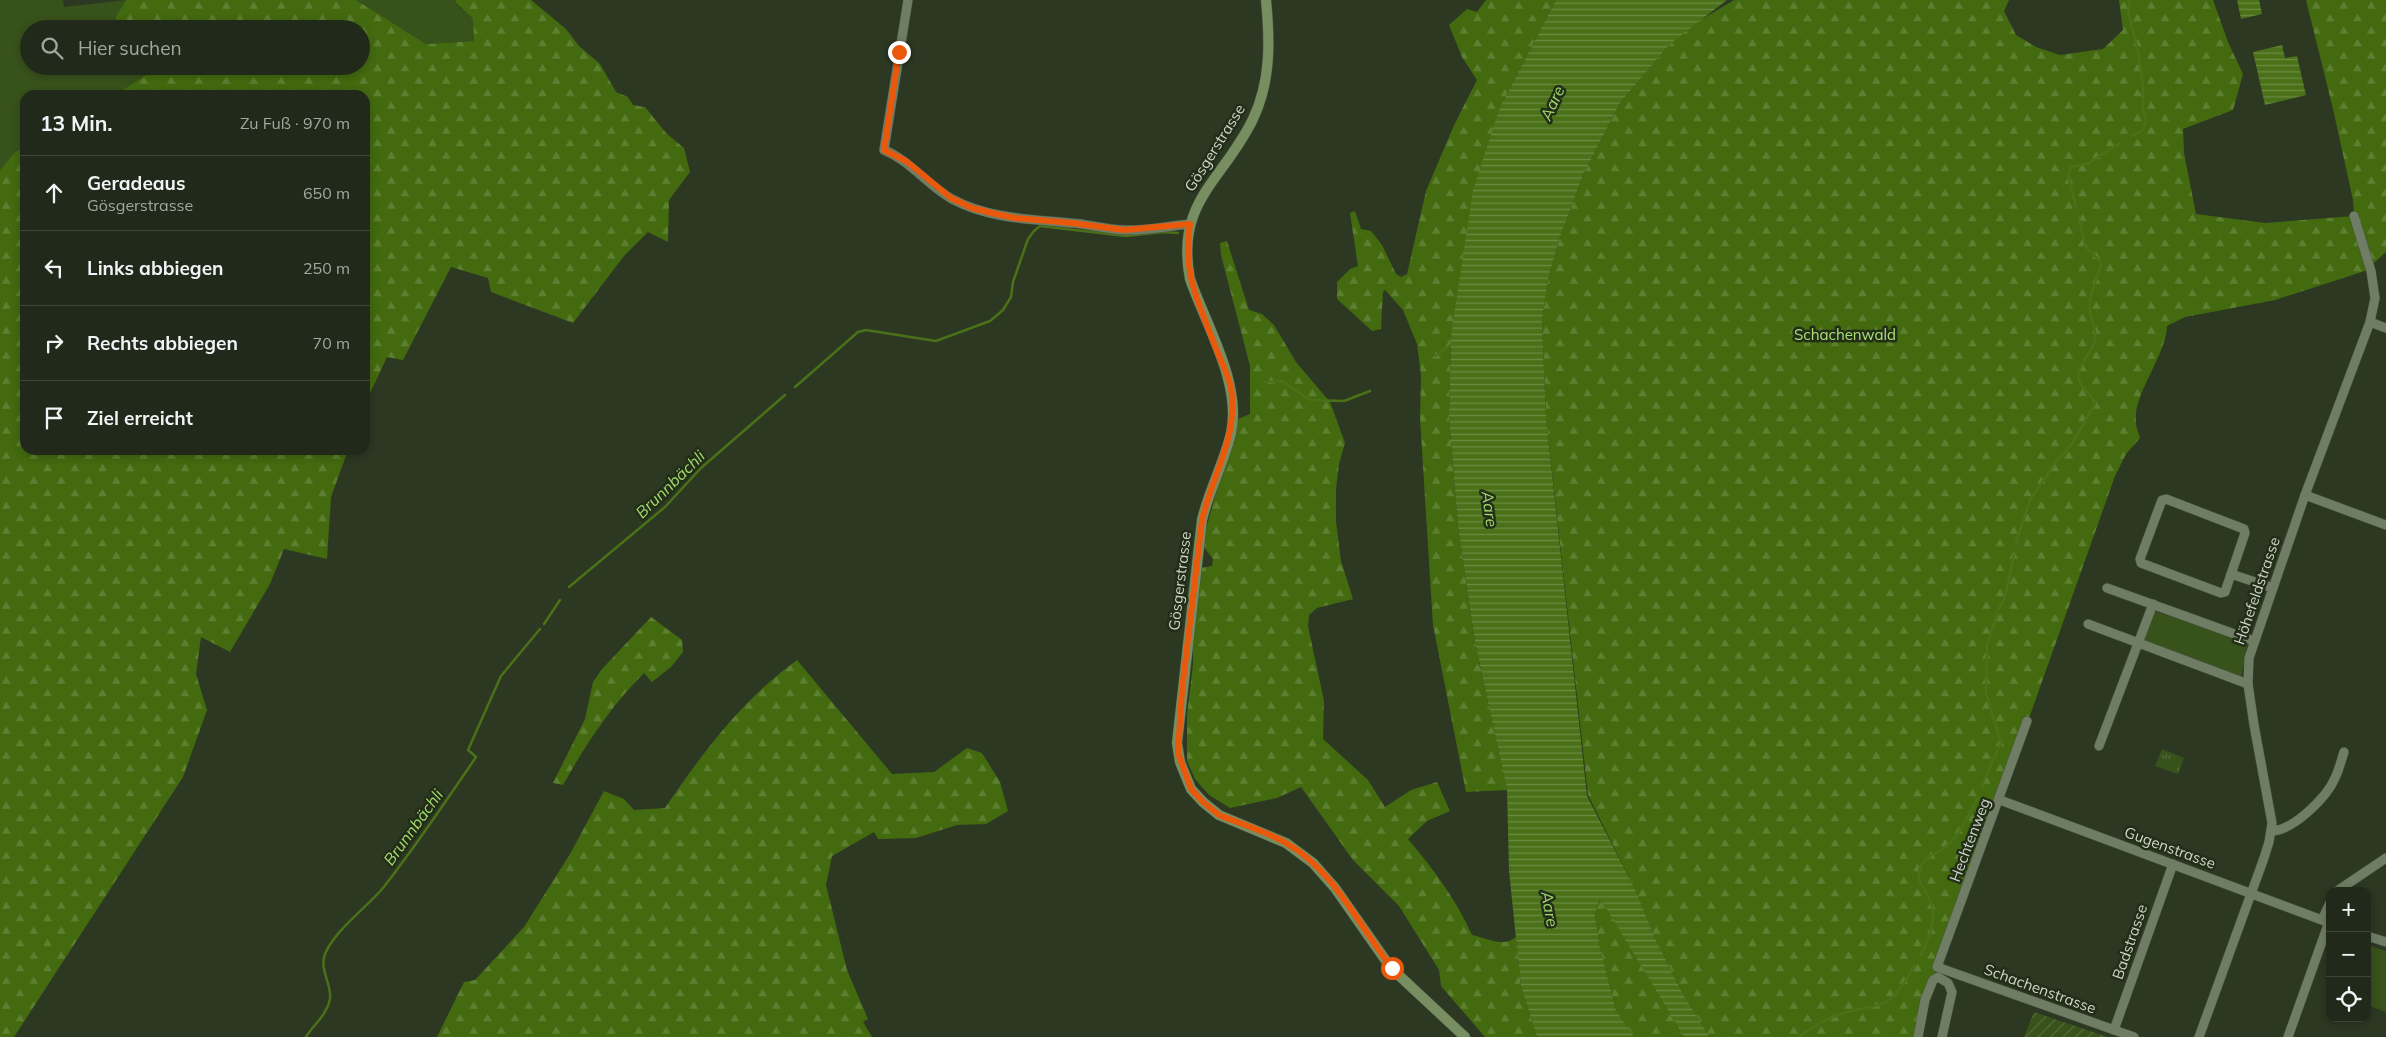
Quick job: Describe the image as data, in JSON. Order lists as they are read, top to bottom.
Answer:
{
  "streets": {
    "main road": ["Gösgerstrasse"],
    "street": [
      "Höhefeldstrasse",
      "Hechtenweg",
      "Gugenstrasse",
      "Badstrasse",
      "Schachenstrasse"
    ]
  },
  "crossings": [
    ["Höhefeldstrasse", "Gugenstrasse"],
    ["Hechtenweg", "Gugenstrasse"],
    ["Hechtenweg", "Schachenstrasse"],
    ["Gugenstrasse", "Badstrasse"],
    ["Badstrasse", "Schachenstrasse"]
  ],
  "water": ["Aare", "Brunnbächli"],
  "parks": ["Schachenwald"],
  "page": {
    "search": "Hier suchen",
    "heading": ["13 Min.", "Zu Fuß · 970 m"],
    "list": [
      ["Geradeaus", "Gösgerstrasse", "650 m"],
      ["Links abbiegen", "250 m"],
      ["Rechts abbiegen", "70 m"],
      "Ziel erreicht"
    ],
    "map_buttons": ["+", "−"]
  }
}
